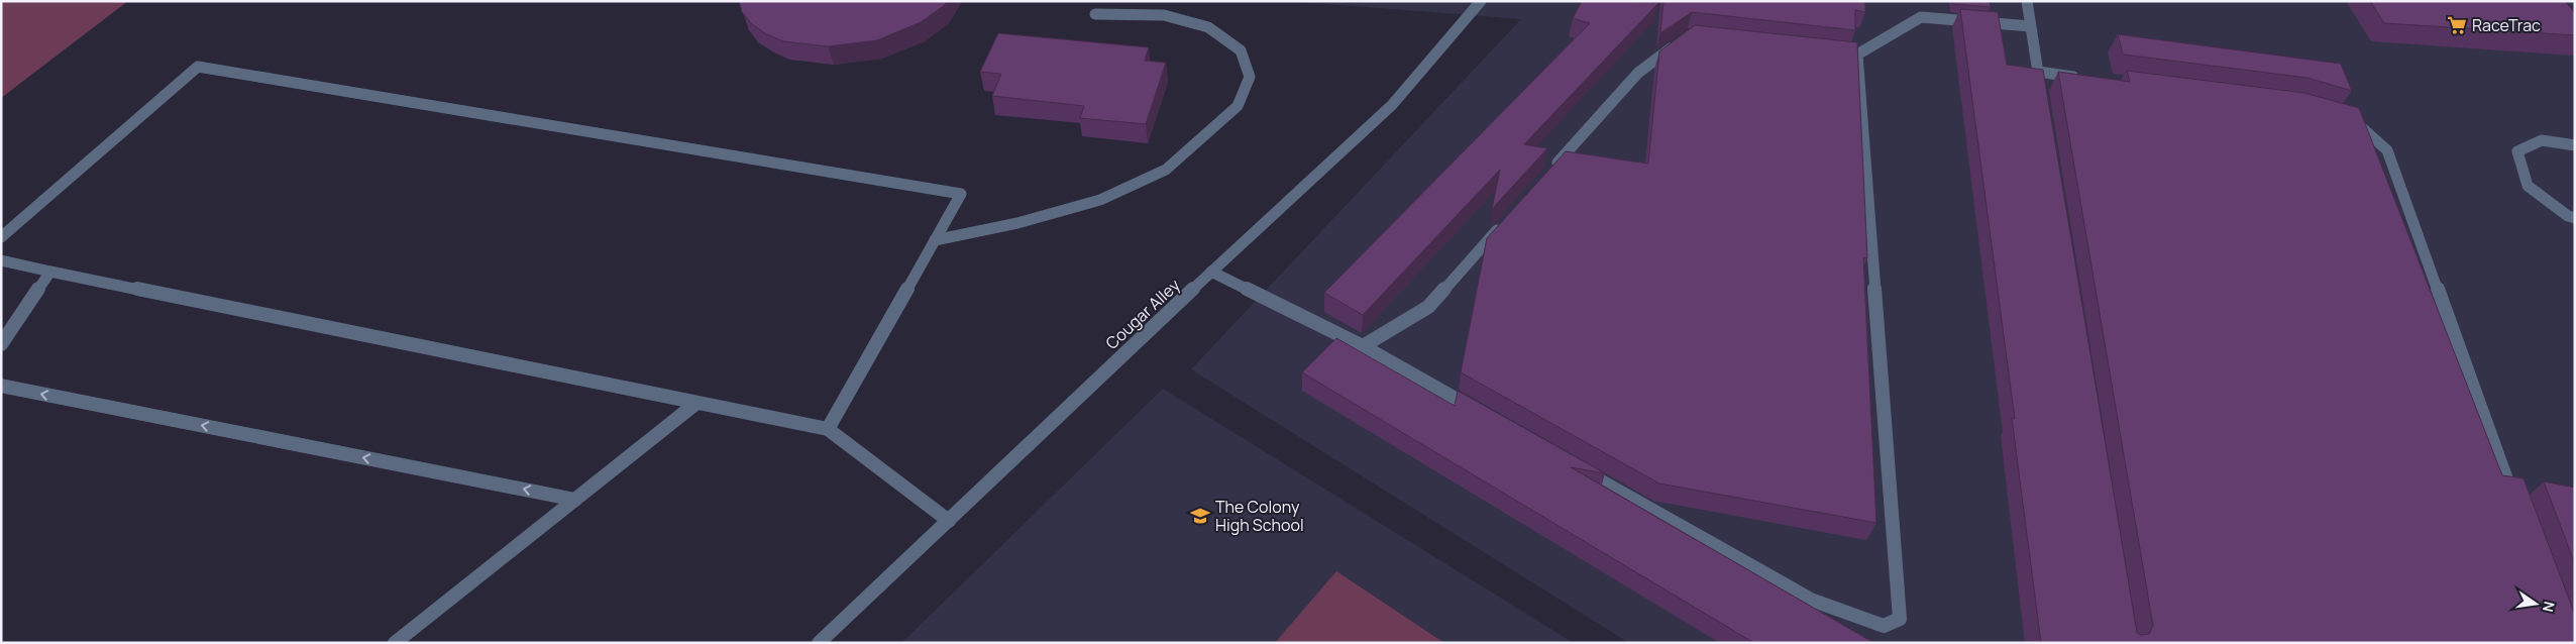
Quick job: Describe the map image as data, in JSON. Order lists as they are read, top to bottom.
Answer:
{
  "streets": {
    "street": ["Cougar Alley"]
  },
  "places": {
    "supermarket": ["RaceTrac"],
    "school or university": ["The Colony High School"]
  },
  "north": "right"
}
